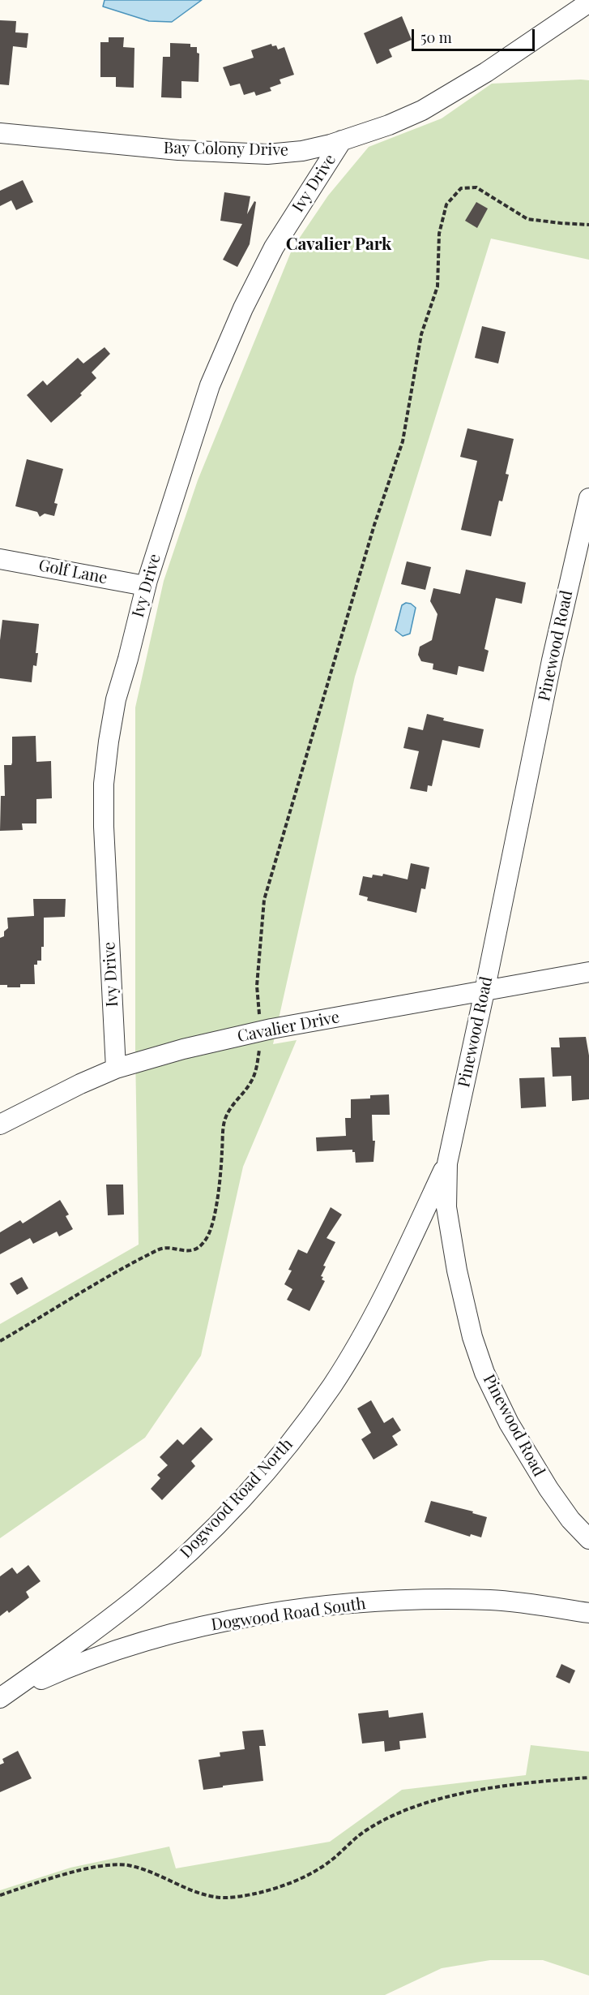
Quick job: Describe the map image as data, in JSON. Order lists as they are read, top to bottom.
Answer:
{
  "streets": {
    "street": [
      "Bay Colony Drive",
      "Ivy Drive",
      "Golf Lane",
      "Pinewood Road",
      "Cavalier Drive",
      "Dogwood Road North",
      "Dogwood Road South"
    ]
  },
  "crossings": [
    ["Bay Colony Drive", "Ivy Drive"],
    ["Ivy Drive", "Golf Lane"],
    ["Ivy Drive", "Cavalier Drive"],
    ["Pinewood Road", "Cavalier Drive"],
    ["Pinewood Road", "Dogwood Road North"],
    ["Dogwood Road North", "Dogwood Road South"]
  ],
  "districts": ["Cavalier Park"],
  "scale_bar": "50 m"
}
